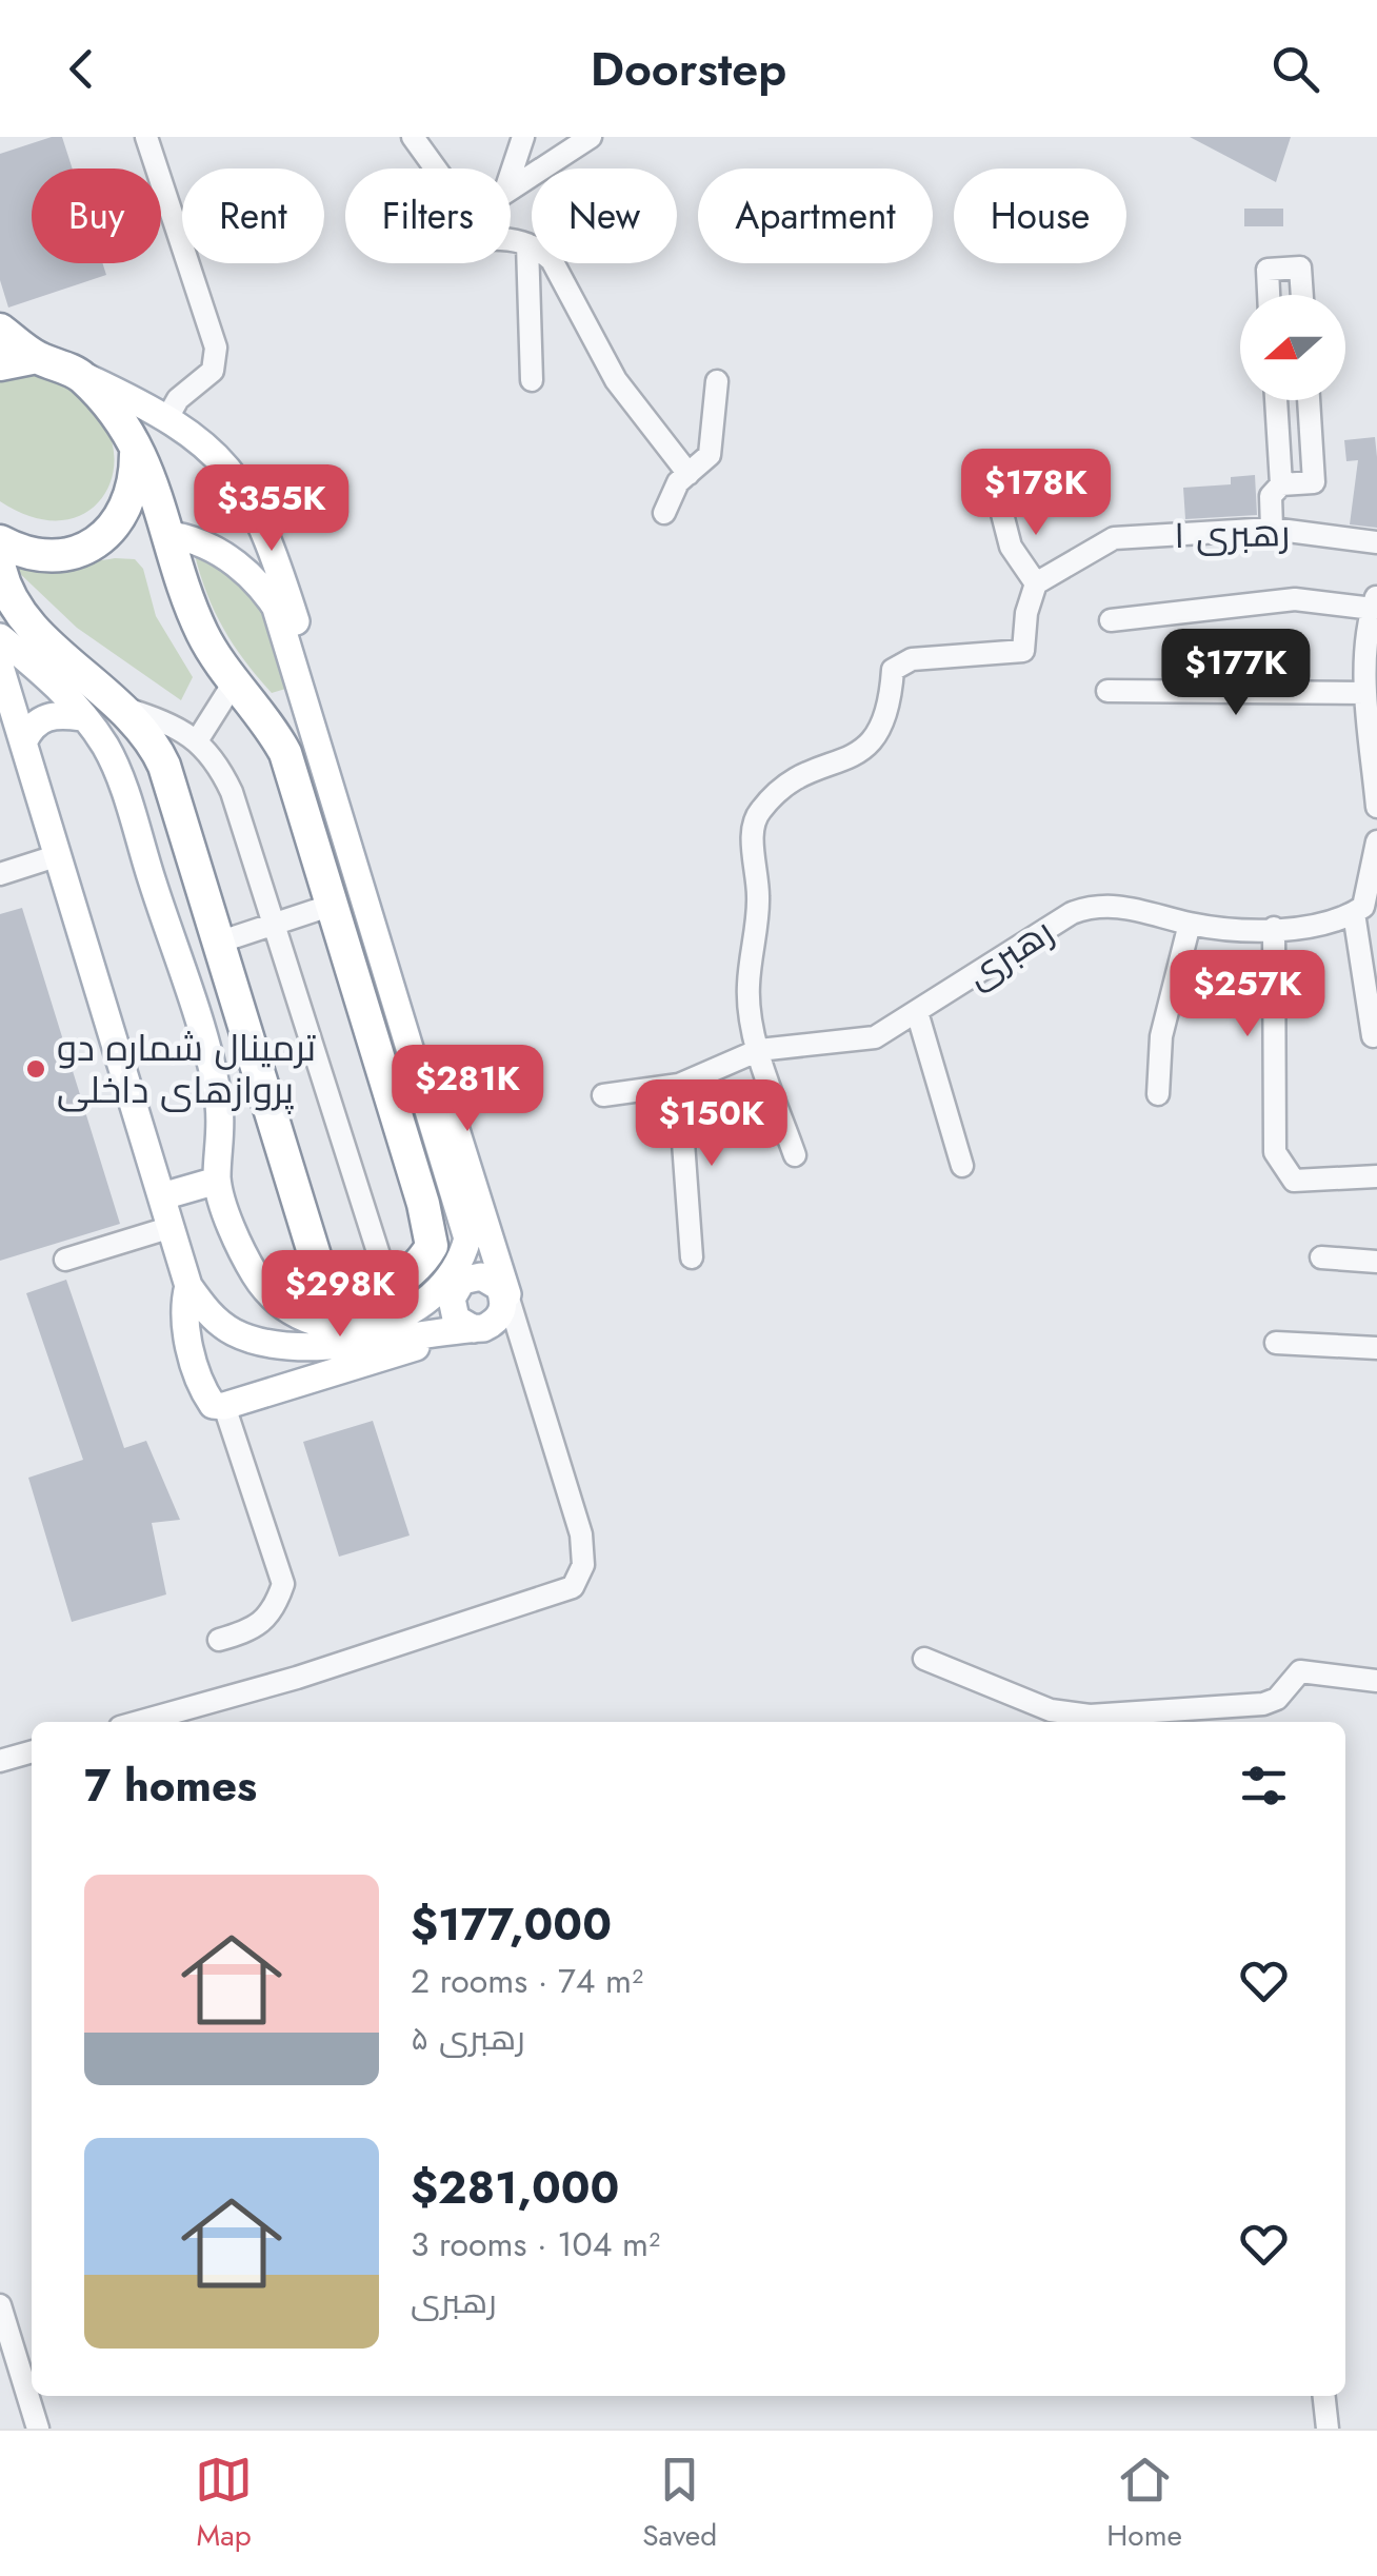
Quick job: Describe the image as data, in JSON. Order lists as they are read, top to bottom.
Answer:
{
  "streets": {
    "street": ["رهبری ۱", "رهبری"]
  },
  "places": ["ترمینال شماره دو پروازهای داخلی"],
  "north": "left",
  "page": {
    "header": "Doorstep",
    "chip": [
      "Buy",
      "Rent",
      "Filters",
      "New",
      "Apartment",
      "House"
    ],
    "price": [
      "$178K",
      "$355K",
      "$177K",
      "$257K",
      "$281K",
      "$150K",
      "$298K"
    ],
    "heading": "7 homes",
    "list": [
      {
        "name": "$177,000",
        "note": "2 rooms · 74 m² · رهبری ۵"
      },
      {
        "name": "$281,000",
        "note": "3 rooms · 104 m² · رهبری"
      }
    ],
    "tabs": ["Map", "Saved", "Home"]
  }
}
